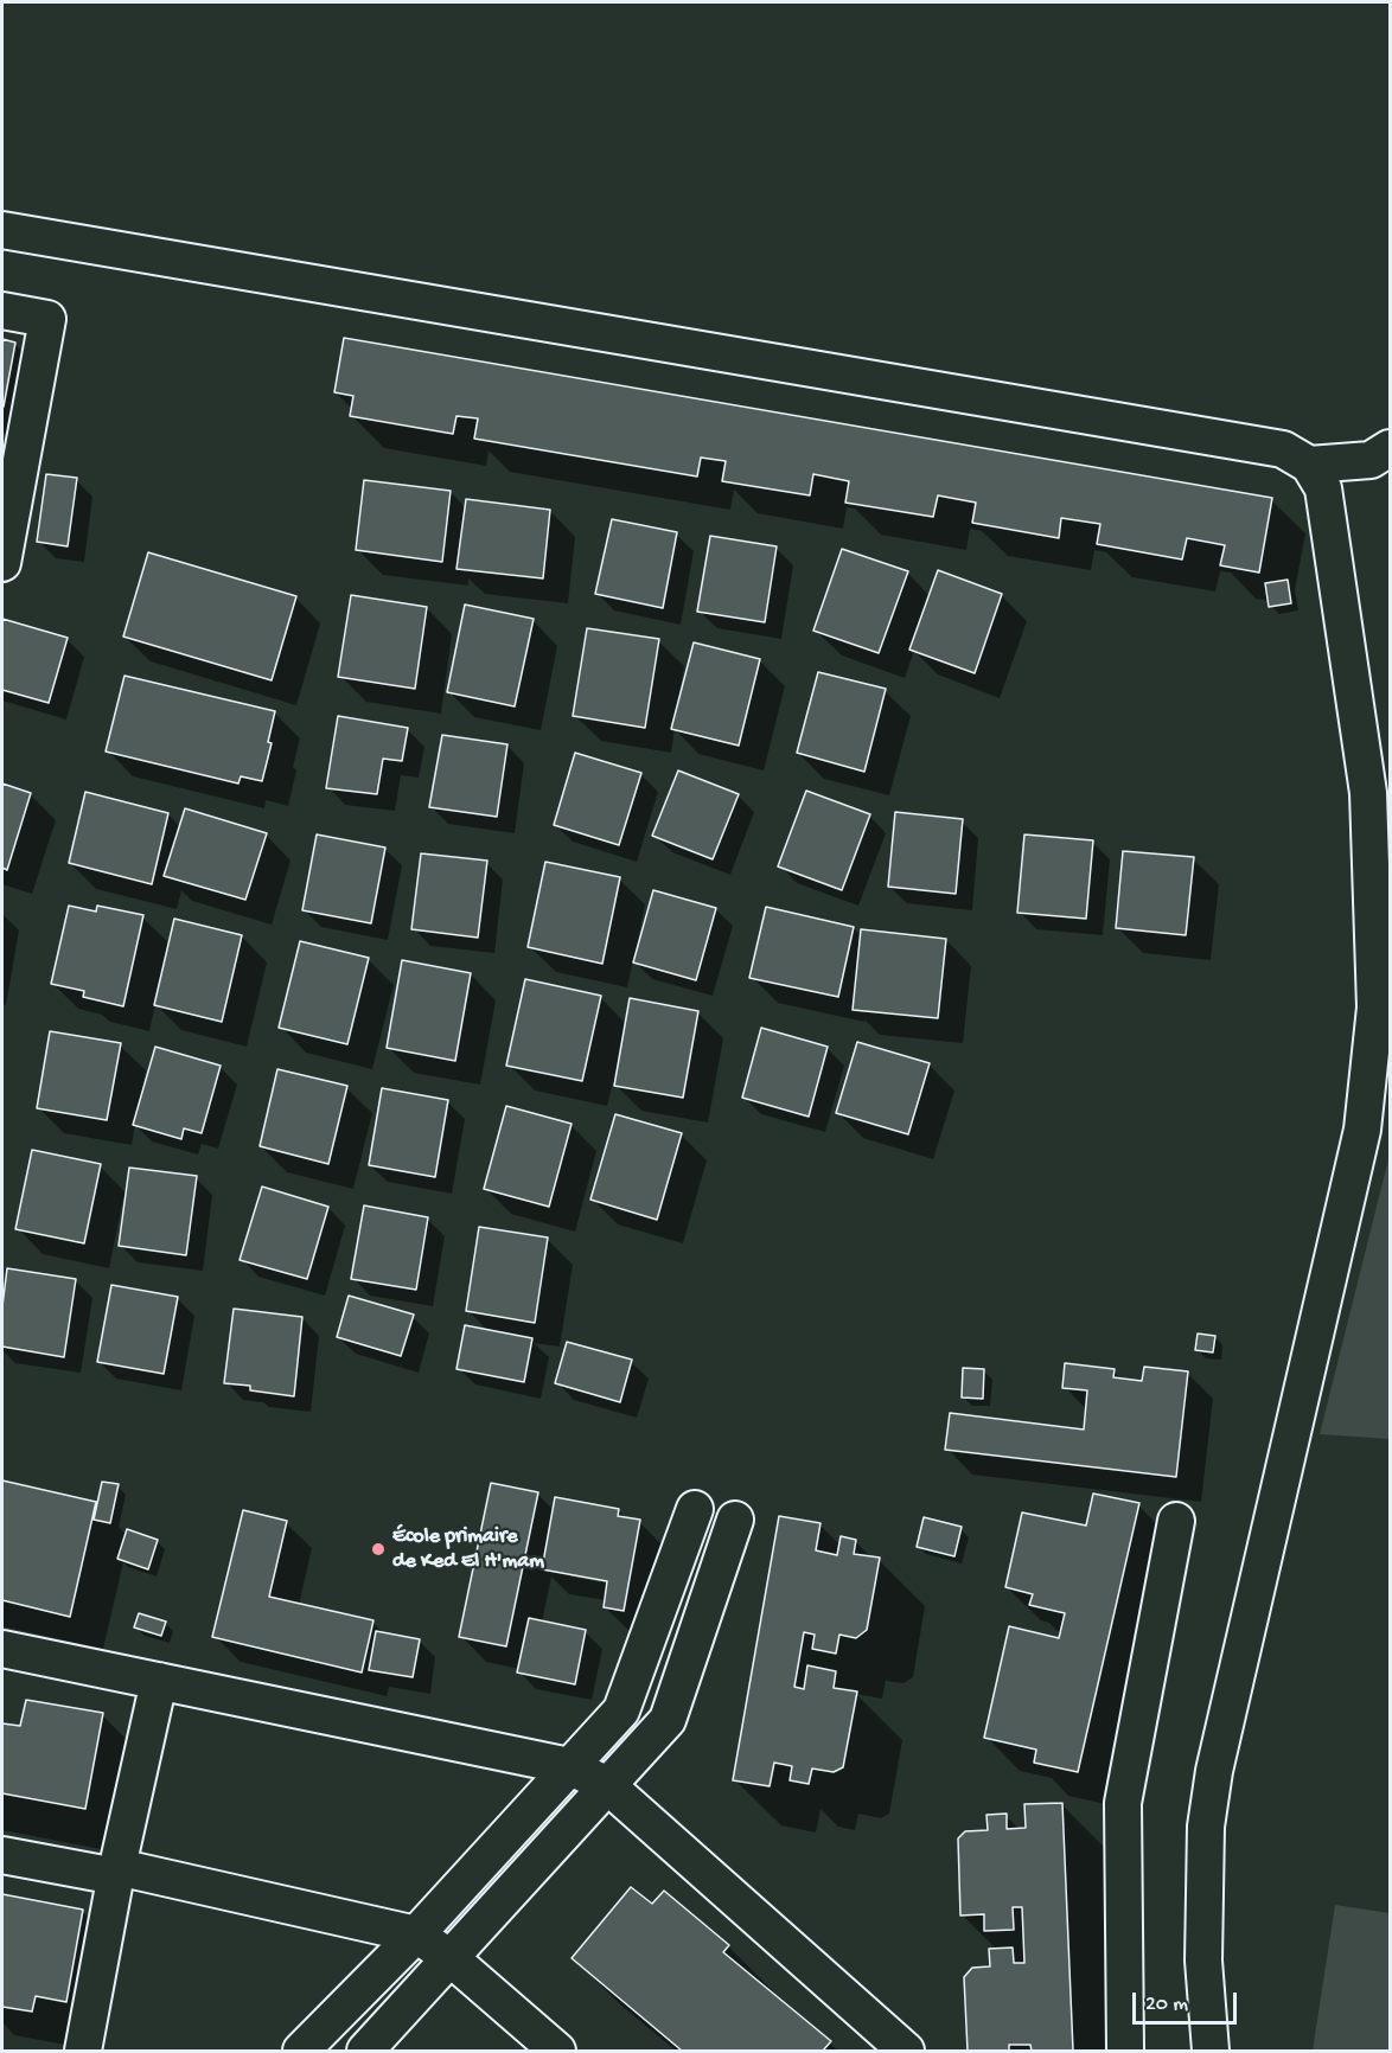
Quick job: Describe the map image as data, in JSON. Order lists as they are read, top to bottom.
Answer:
{
  "places": ["École primaire de Ked El H'mam"],
  "scale_bar": "20 m"
}
